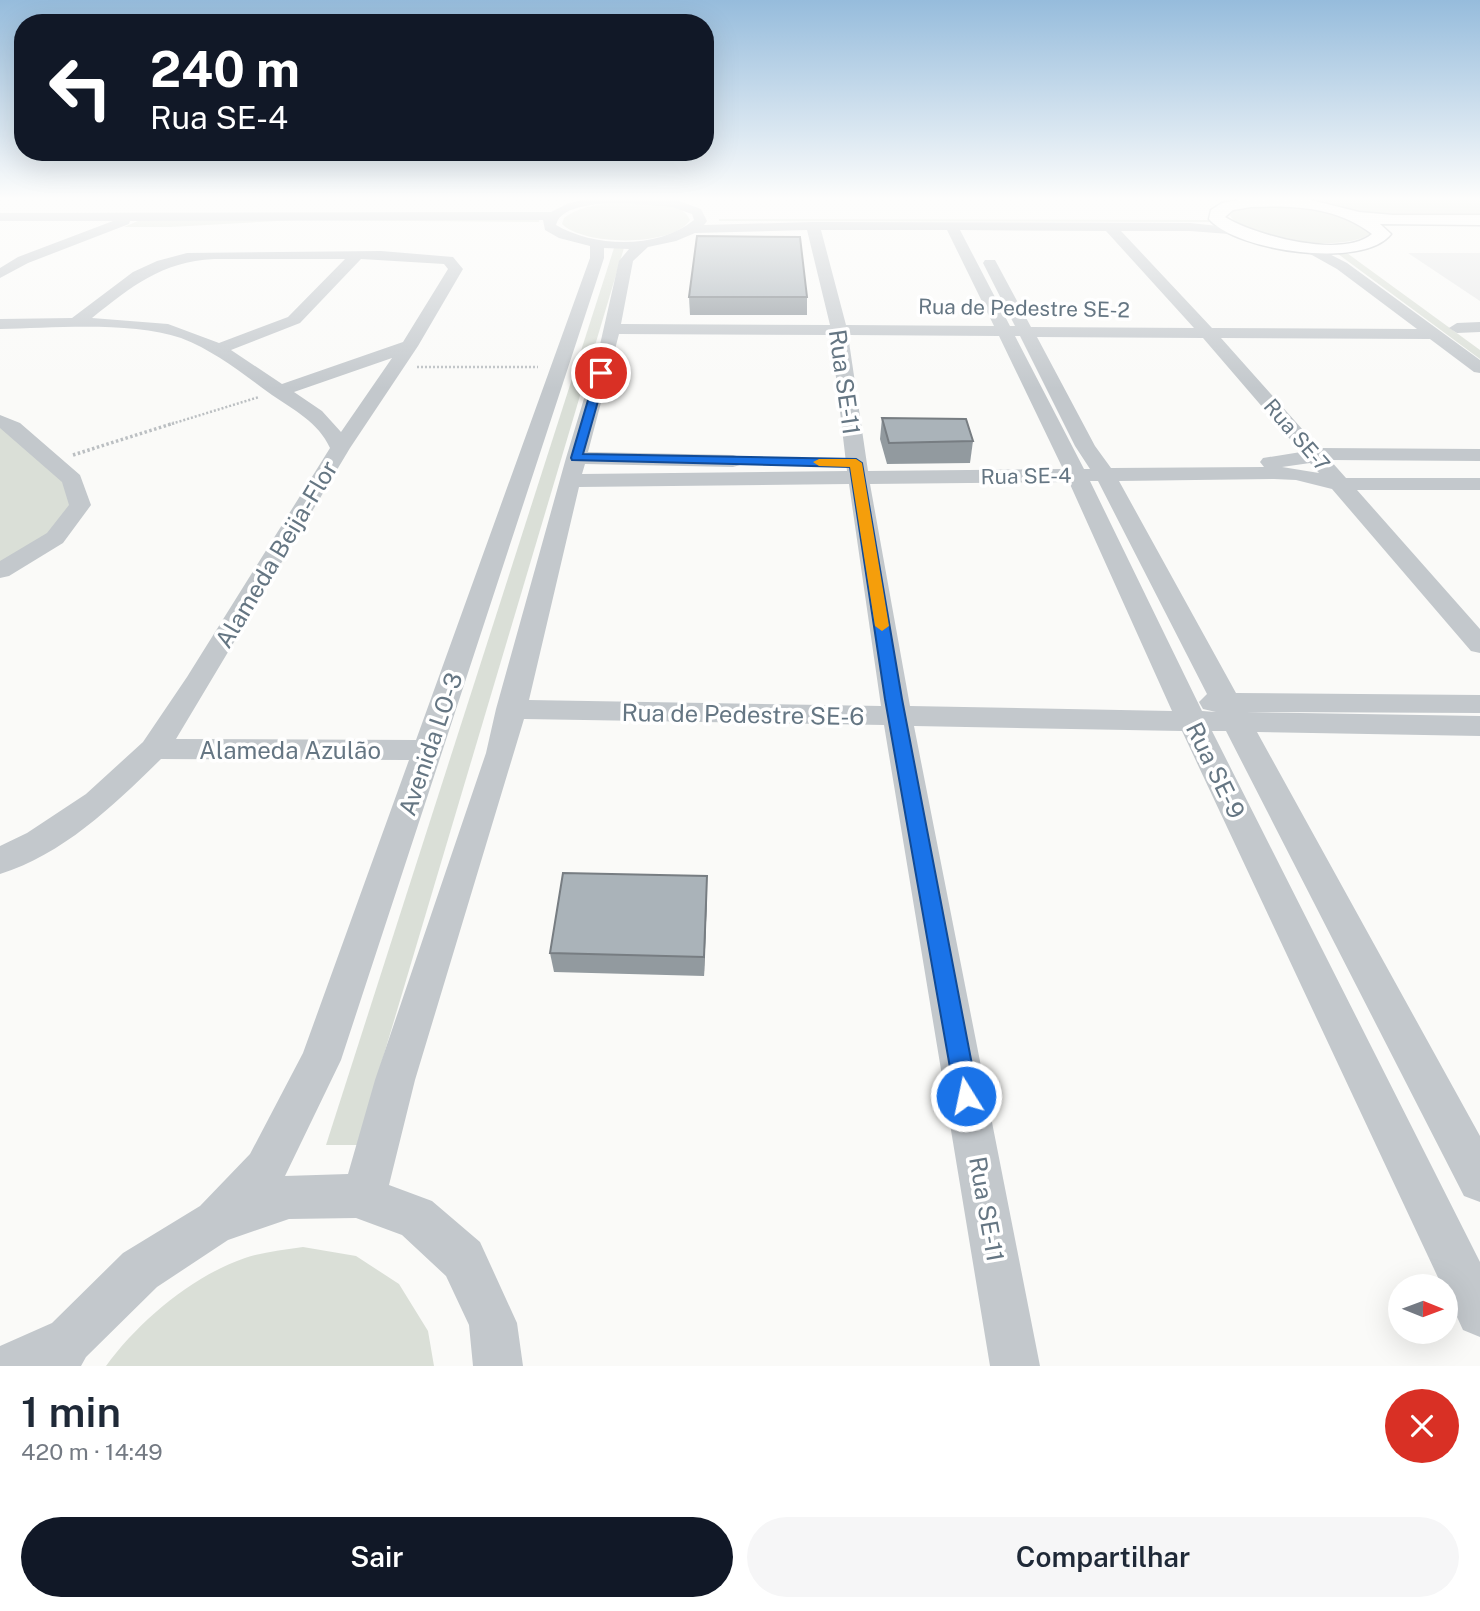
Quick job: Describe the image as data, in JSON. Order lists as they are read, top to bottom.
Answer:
{
  "streets": {
    "street": [
      "Rua de Pedestre SE-2",
      "Rua SE-11",
      "Rua SE-7",
      "Rua SE-4",
      "Alameda Beija-Flor",
      "Rua de Pedestre SE-6",
      "Avenida LO-3",
      "Alameda Azulão",
      "Rua SE-9"
    ]
  },
  "crossings": [
    ["Rua de Pedestre SE-2", "Rua SE-11"],
    ["Rua de Pedestre SE-2", "Rua SE-7"],
    ["Rua de Pedestre SE-2", "Rua SE-9"],
    ["Rua SE-11", "Rua SE-4"],
    ["Rua SE-11", "Rua de Pedestre SE-6"],
    ["Rua SE-7", "Rua SE-4"],
    ["Rua SE-4", "Rua SE-9"],
    ["Alameda Beija-Flor", "Alameda Azulão"],
    ["Rua de Pedestre SE-6", "Rua SE-9"],
    ["Avenida LO-3", "Alameda Azulão"]
  ],
  "north": "right",
  "page": {
    "turn": ["240 m", "Rua SE-4"],
    "heading": ["1 min", "420 m · 14:49"],
    "buttons": ["Sair", "Compartilhar"]
  }
}
